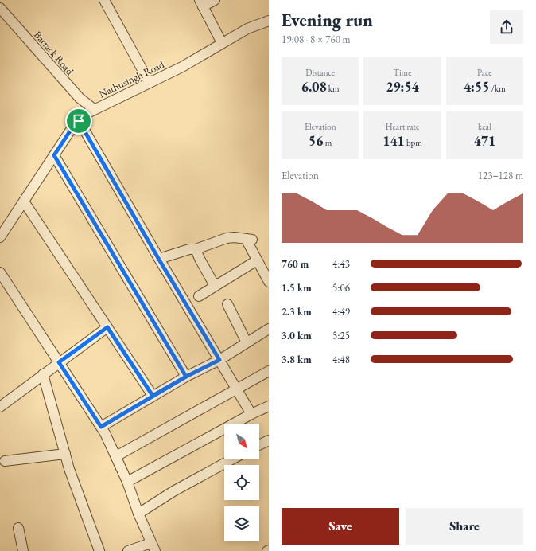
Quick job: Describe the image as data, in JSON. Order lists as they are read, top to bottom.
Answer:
{
  "streets": {
    "street": ["Barrack Road", "Nathusingh Road"]
  },
  "crossings": [
    ["Barrack Road", "Nathusingh Road"]
  ],
  "north": "bottom right",
  "page": {
    "heading": ["Evening run", "19:08 · 8 × 760 m"],
    "stats": [
      ["Distance", "6.08 km"],
      ["Time", "29:54"],
      ["Pace", "4:55 /km"],
      ["Elevation", "56 m"],
      ["Heart rate", "141 bpm"],
      ["kcal", "471"]
    ],
    "chart": ["Elevation", "123–128 m"],
    "list": [
      {
        "name": "760 m",
        "note": "4:43"
      },
      {
        "name": "1.5 km",
        "note": "5:06"
      },
      {
        "name": "2.3 km",
        "note": "4:49"
      },
      {
        "name": "3.0 km",
        "note": "5:25"
      },
      {
        "name": "3.8 km",
        "note": "4:48"
      }
    ],
    "buttons": ["Save", "Share"]
  }
}
